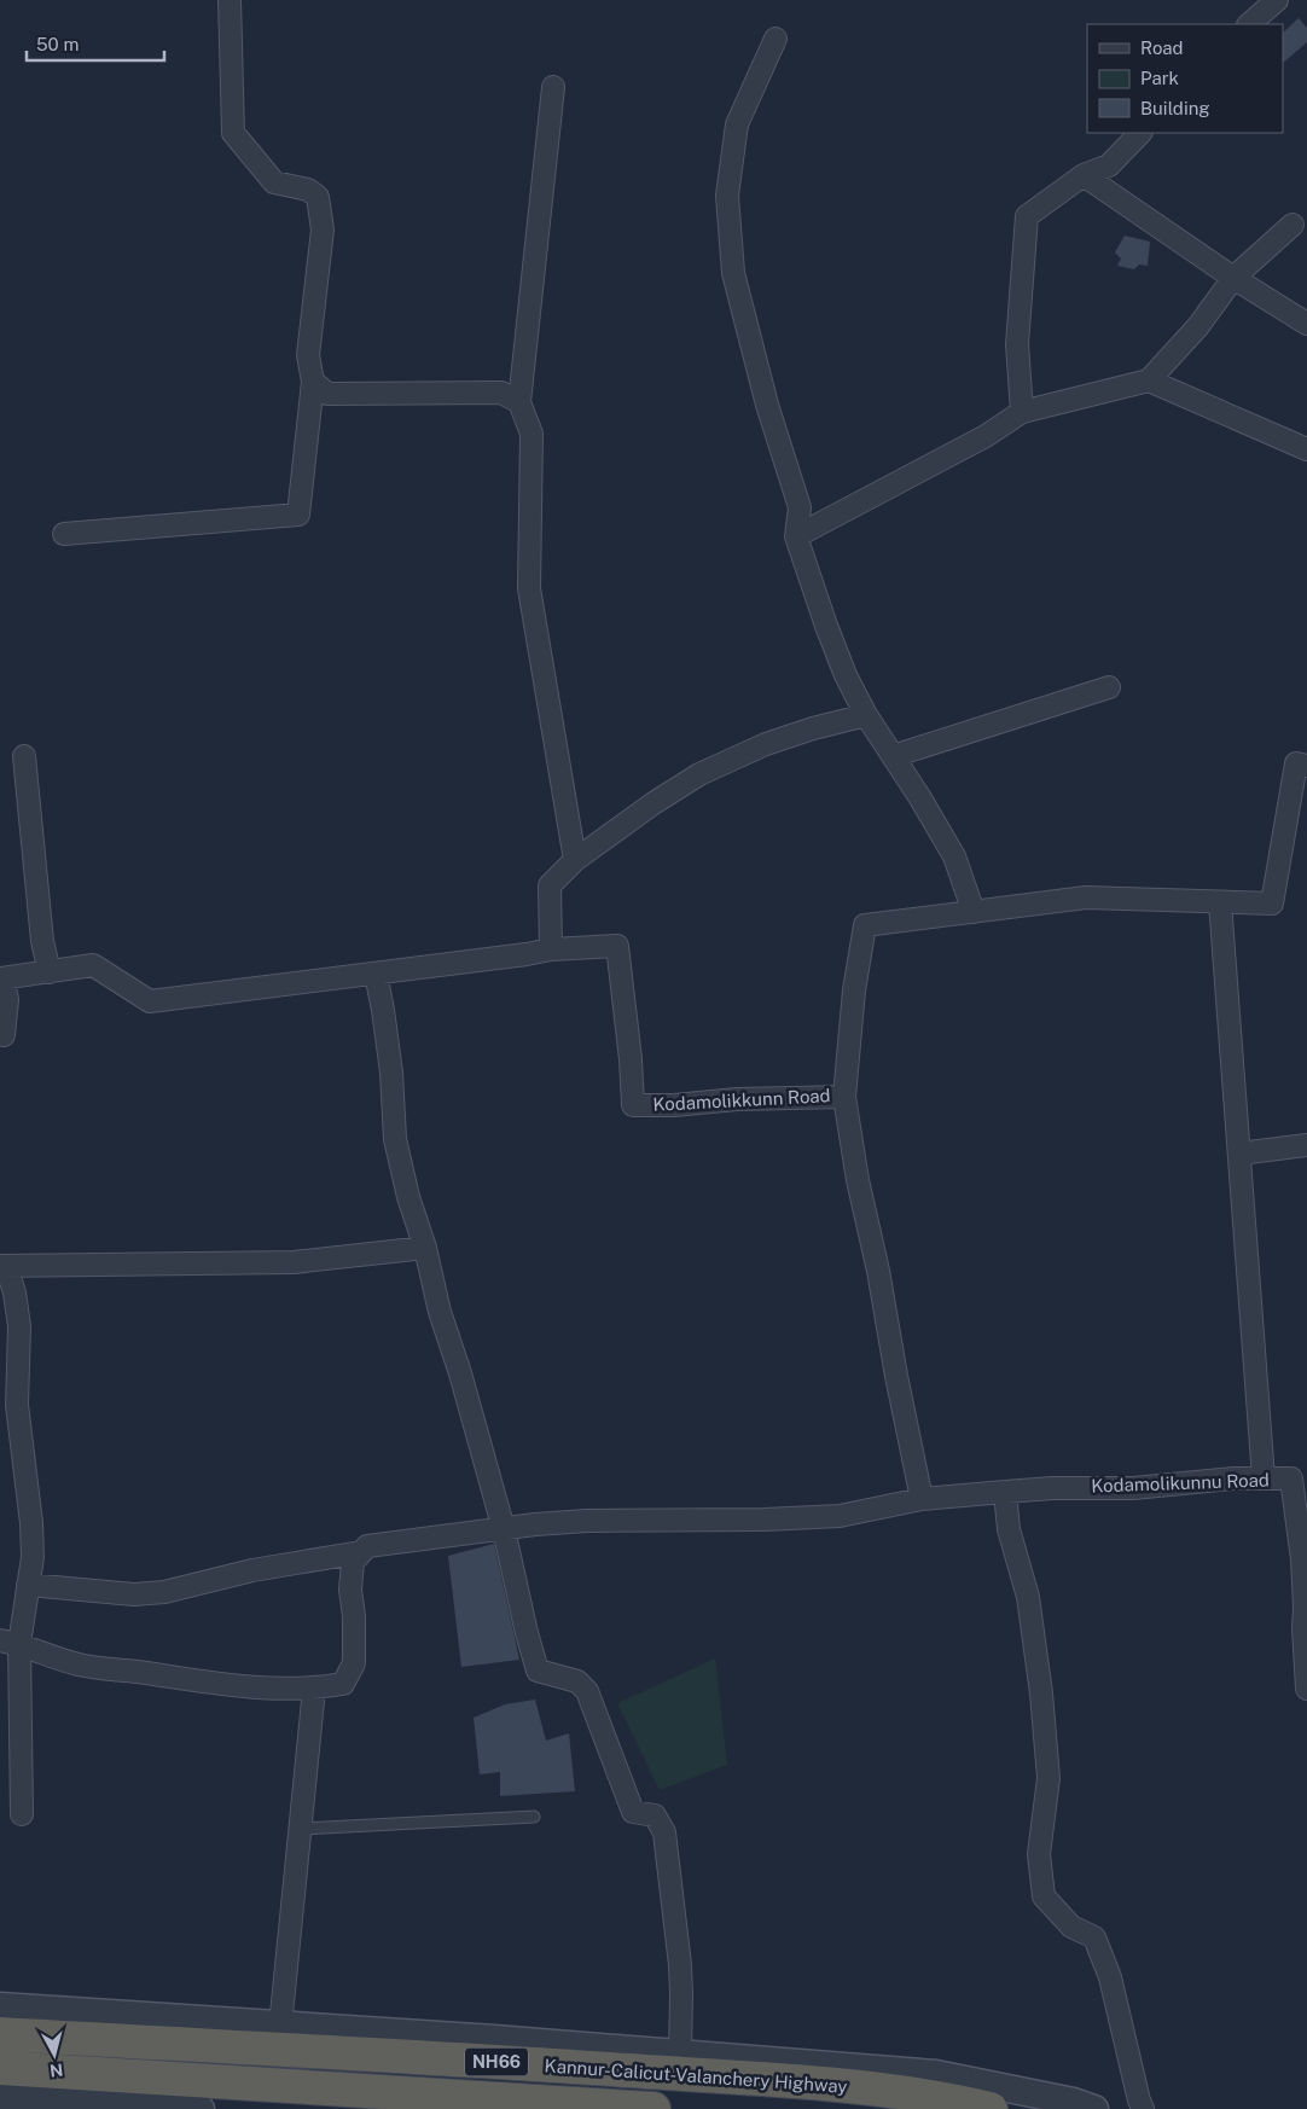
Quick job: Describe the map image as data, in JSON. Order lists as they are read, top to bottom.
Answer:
{
  "streets": {
    "highway": ["NH66", "Kannur-Calicut-Valanchery Highway"],
    "street": ["Kodamolikkunn Road", "Kodamolikunnu Road"]
  },
  "legend": ["Road", "Park", "Building"],
  "scale_bar": "50 m",
  "north": "bottom"
}
